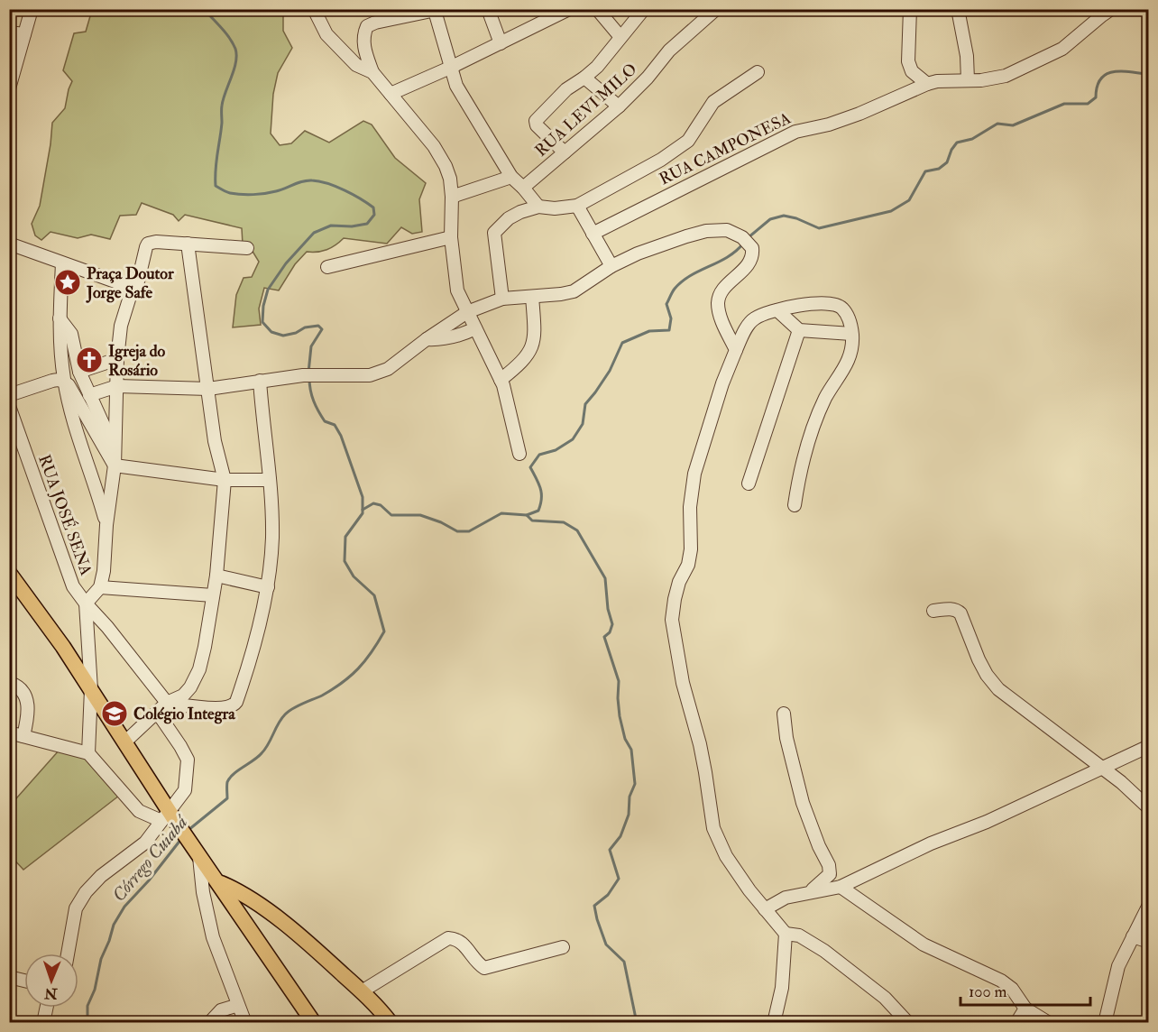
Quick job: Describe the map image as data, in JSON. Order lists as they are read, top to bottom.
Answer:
{
  "streets": {
    "street": ["RUA LEVI MILO", "RUA CAMPONESA", "RUA JOSÉ SENA"]
  },
  "water": ["Córrego Cuiabá"],
  "places": {
    "place": ["Praça Doutor Jorge Safe"],
    "church": ["Igreja do Rosário"],
    "school or university": ["Colégio Integra"]
  },
  "scale_bar": "100 m",
  "north": "bottom"
}
